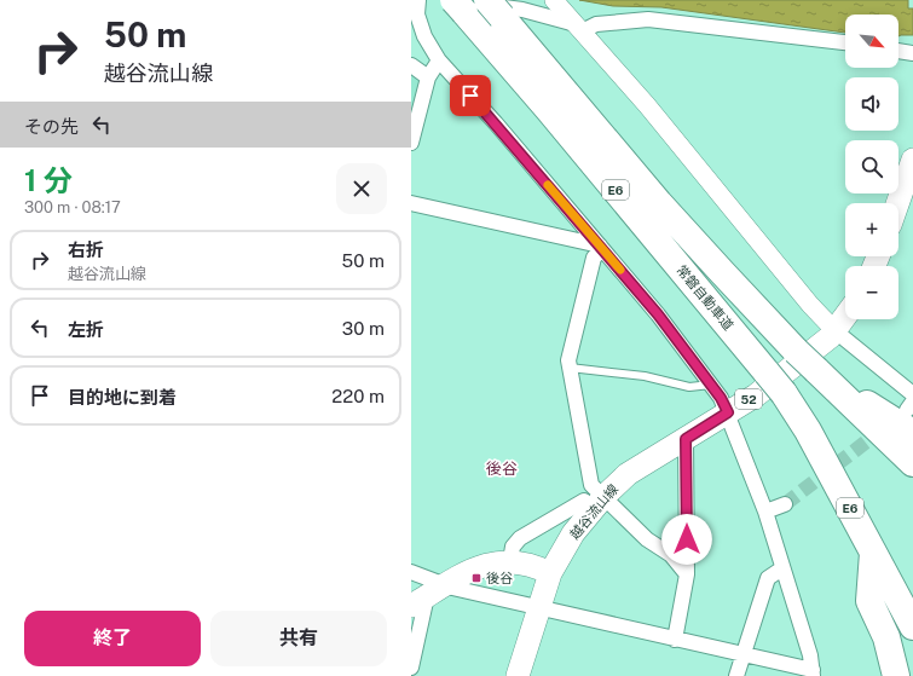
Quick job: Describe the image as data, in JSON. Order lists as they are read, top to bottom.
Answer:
{
  "streets": {
    "highway": ["E6", "常磐自動車道"],
    "main road": ["52", "越谷流山線"]
  },
  "districts": ["後谷"],
  "places": {
    "transit": ["後谷"]
  },
  "north": "bottom right",
  "page": {
    "turn": ["50 m", "越谷流山線"],
    "map_buttons": ["+", "−"],
    "then": "その先",
    "heading": ["1 分", "300 m · 08:17"],
    "list": [
      {
        "name": "右折",
        "note": "越谷流山線",
        "value": "50 m"
      },
      {
        "name": "左折",
        "value": "30 m"
      },
      {
        "name": "目的地に到着",
        "value": "220 m"
      }
    ],
    "buttons": ["終了", "共有"]
  }
}
